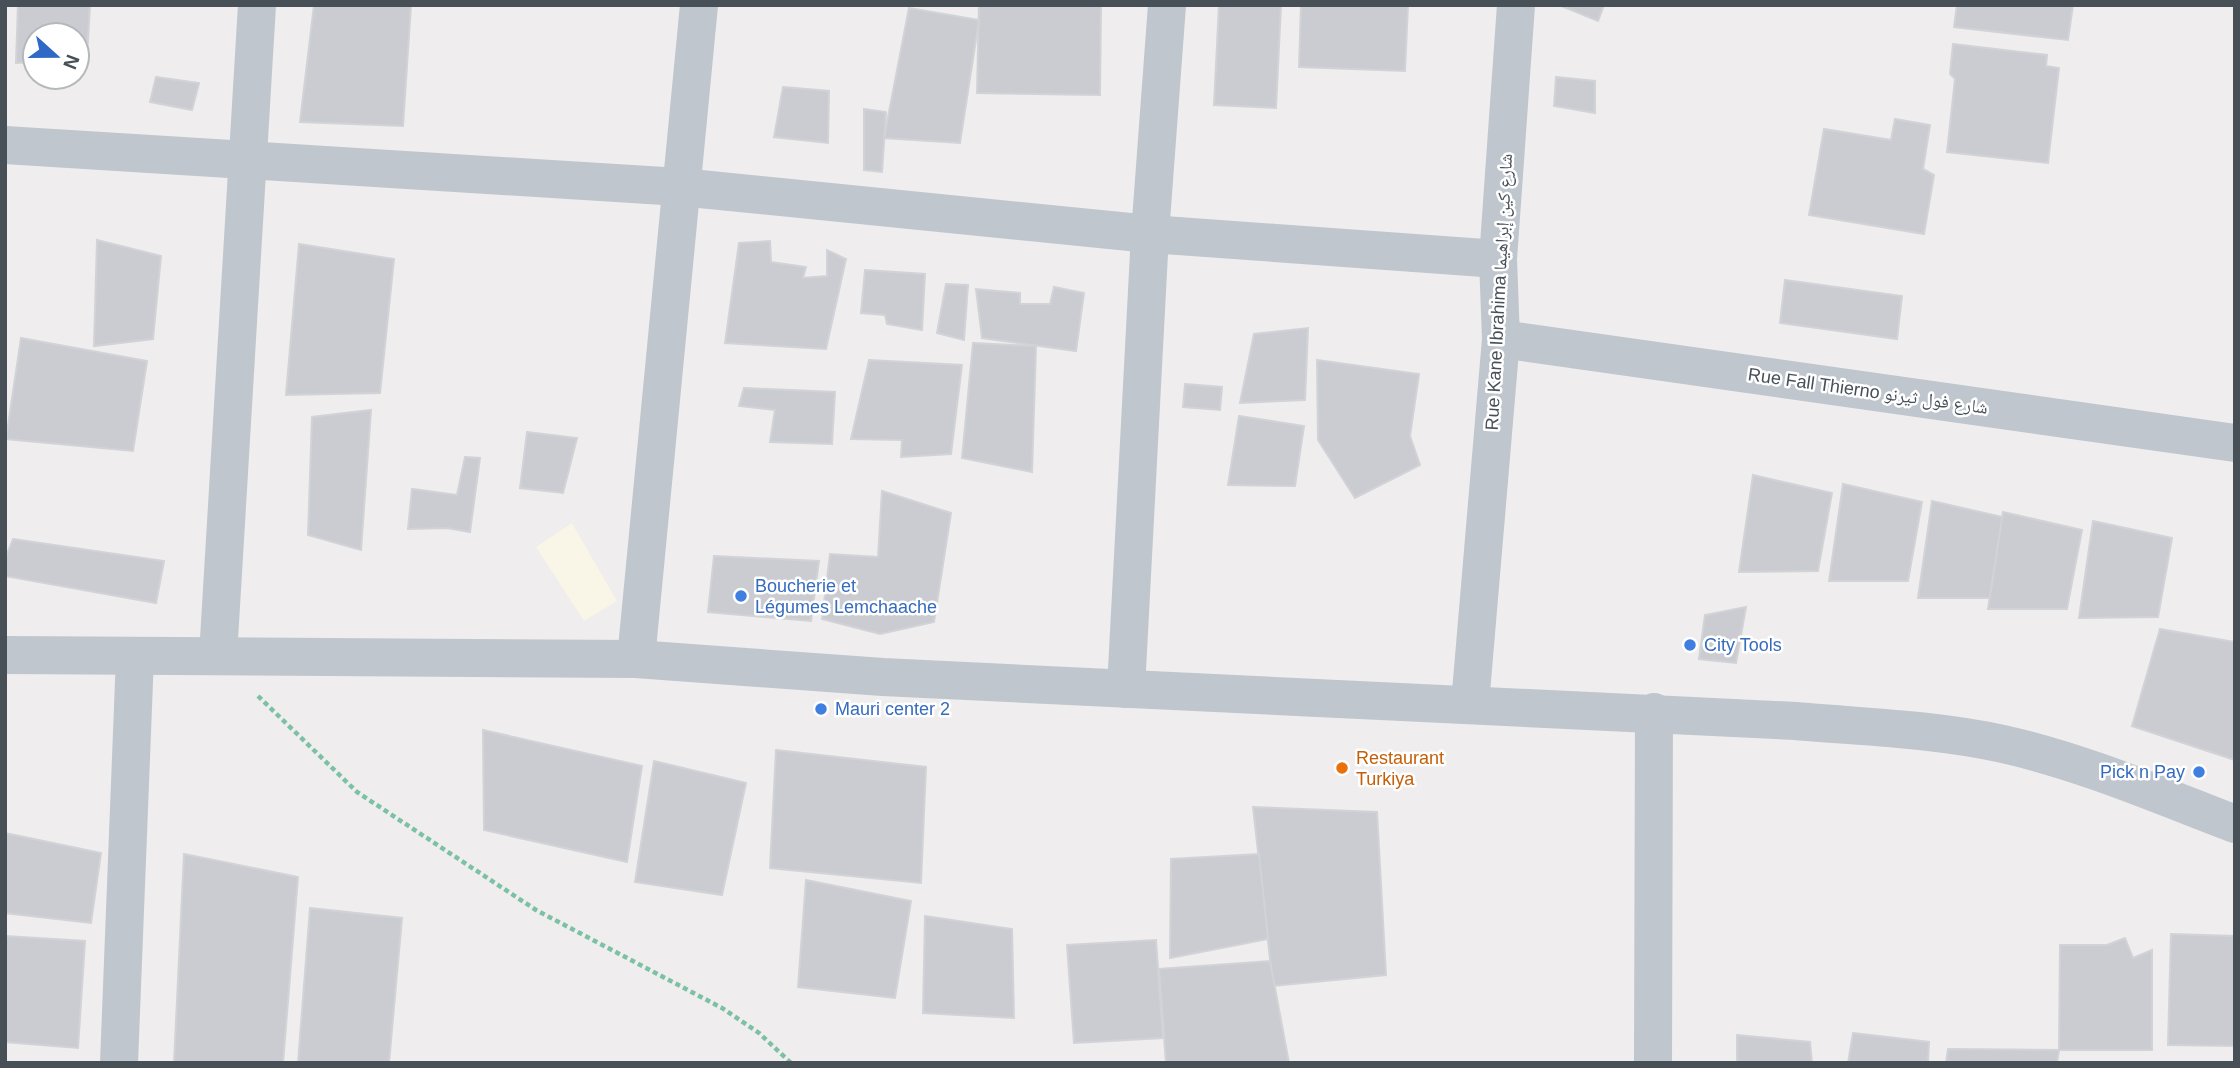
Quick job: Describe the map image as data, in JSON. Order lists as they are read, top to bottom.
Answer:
{
  "streets": {
    "street": ["Rue Kane Ibrahima شارع كين إبراهيما", "Rue Fall Thierno شارع فول ثيرنو"]
  },
  "crossings": [
    ["Rue Kane Ibrahima شارع كين إبراهيما", "Rue Fall Thierno شارع فول ثيرنو"]
  ],
  "places": [
    "Boucherie et Légumes Lemchaache",
    "City Tools",
    "Mauri center 2",
    "Restaurant Turkiya",
    "Pick n Pay"
  ],
  "north": "right"
}
